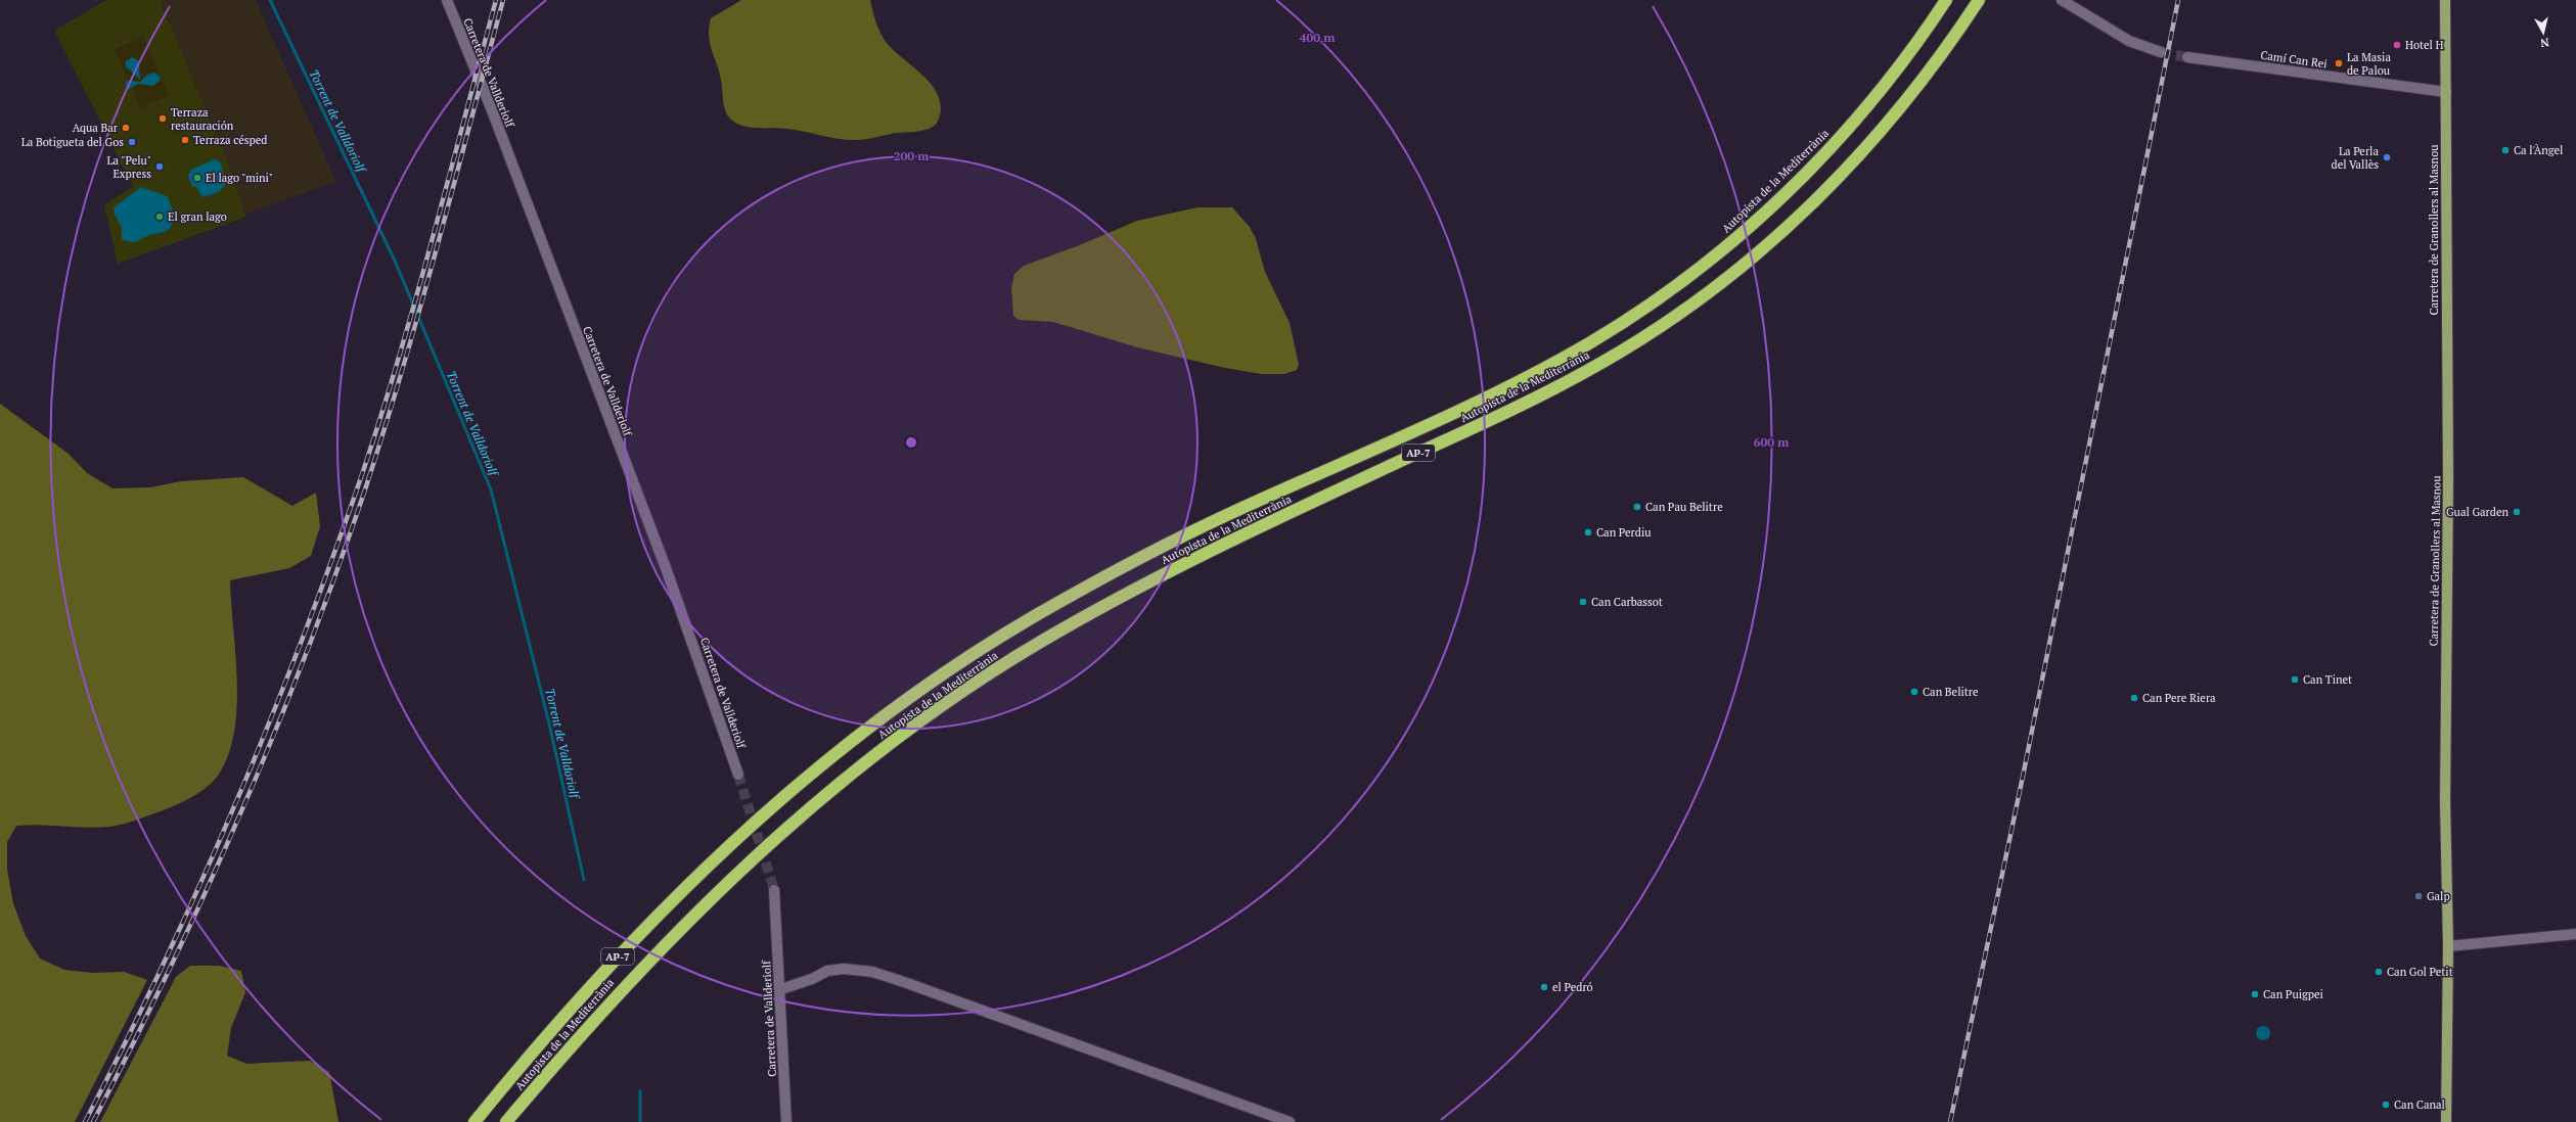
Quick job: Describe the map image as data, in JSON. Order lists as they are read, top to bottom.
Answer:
{
  "streets": {
    "highway": ["Autopista de la Mediterrània", "AP-7"],
    "main road": ["Carretera de Granollers al Masnou"],
    "street": ["Camí Can Rei", "Carretera de Vallderiolf"]
  },
  "crossings": [
    ["Camí Can Rei", "Carretera de Granollers al Masnou"]
  ],
  "water": ["Torrent de Valldoriolf"],
  "places": [
    "Hotel H",
    "La Masia de Palou",
    "Terraza restauración",
    "Aqua Bar",
    "Terraza césped",
    "La Botigueta del Gos",
    "Ca l'Àngel",
    "La Perla del Vallès",
    "La \"Pelu\" Express",
    "El lago \"mini\"",
    "El gran lago",
    "Can Pau Belitre",
    "Gual Garden",
    "Can Perdiu",
    "Can Carbassot",
    "Can Tinet",
    "Can Belitre",
    "Can Pere Riera",
    "Galp",
    "Can Gol Petit",
    "el Pedró",
    "Can Puigpei",
    "Can Canal"
  ],
  "north": "bottom",
  "rings": ["400 m", "200 m", "600 m"]
}
